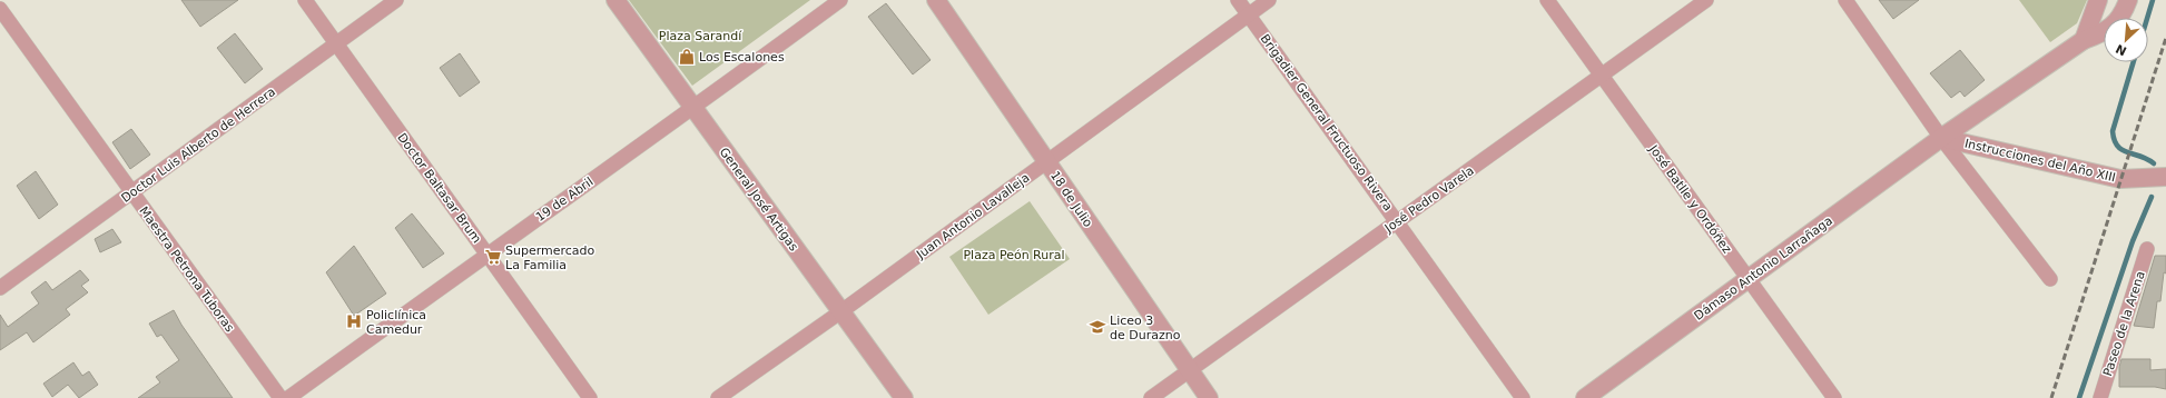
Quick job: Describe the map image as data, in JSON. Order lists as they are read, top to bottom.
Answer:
{
  "streets": {
    "street": [
      "Brigadier General Fructuoso Rivera",
      "Doctor Luis Alberto de Herrera",
      "Instrucciones del Año XIII",
      "Doctor Baltasar Brum",
      "19 de Abril",
      "General José Artigas",
      "18 de Julio",
      "José Pedro Varela",
      "José Batlle y Ordóñez",
      "Juan Antonio Lavalleja",
      "Dámaso Antonio Larrañaga",
      "Maestra Petrona Tuboras",
      "Paseo de la Arena"
    ]
  },
  "crossings": [
    ["Brigadier General Fructuoso Rivera", "José Pedro Varela"],
    ["Brigadier General Fructuoso Rivera", "Juan Antonio Lavalleja"],
    ["Doctor Luis Alberto de Herrera", "Doctor Baltasar Brum"],
    ["Doctor Luis Alberto de Herrera", "Maestra Petrona Tuboras"],
    ["Instrucciones del Año XIII", "Dámaso Antonio Larrañaga"],
    ["Doctor Baltasar Brum", "19 de Abril"],
    ["19 de Abril", "General José Artigas"],
    ["General José Artigas", "Juan Antonio Lavalleja"],
    ["18 de Julio", "José Pedro Varela"],
    ["18 de Julio", "Juan Antonio Lavalleja"],
    ["José Pedro Varela", "José Batlle y Ordóñez"],
    ["José Batlle y Ordóñez", "Dámaso Antonio Larrañaga"]
  ],
  "parks": ["Plaza Sarandí", "Plaza Peón Rural"],
  "places": {
    "shop": ["Los Escalones"],
    "supermarket": ["Supermercado La Familia"],
    "hospital": ["Policlínica Camedur"],
    "school or university": ["Liceo 3 de Durazno"]
  },
  "north": "bottom left"
}
